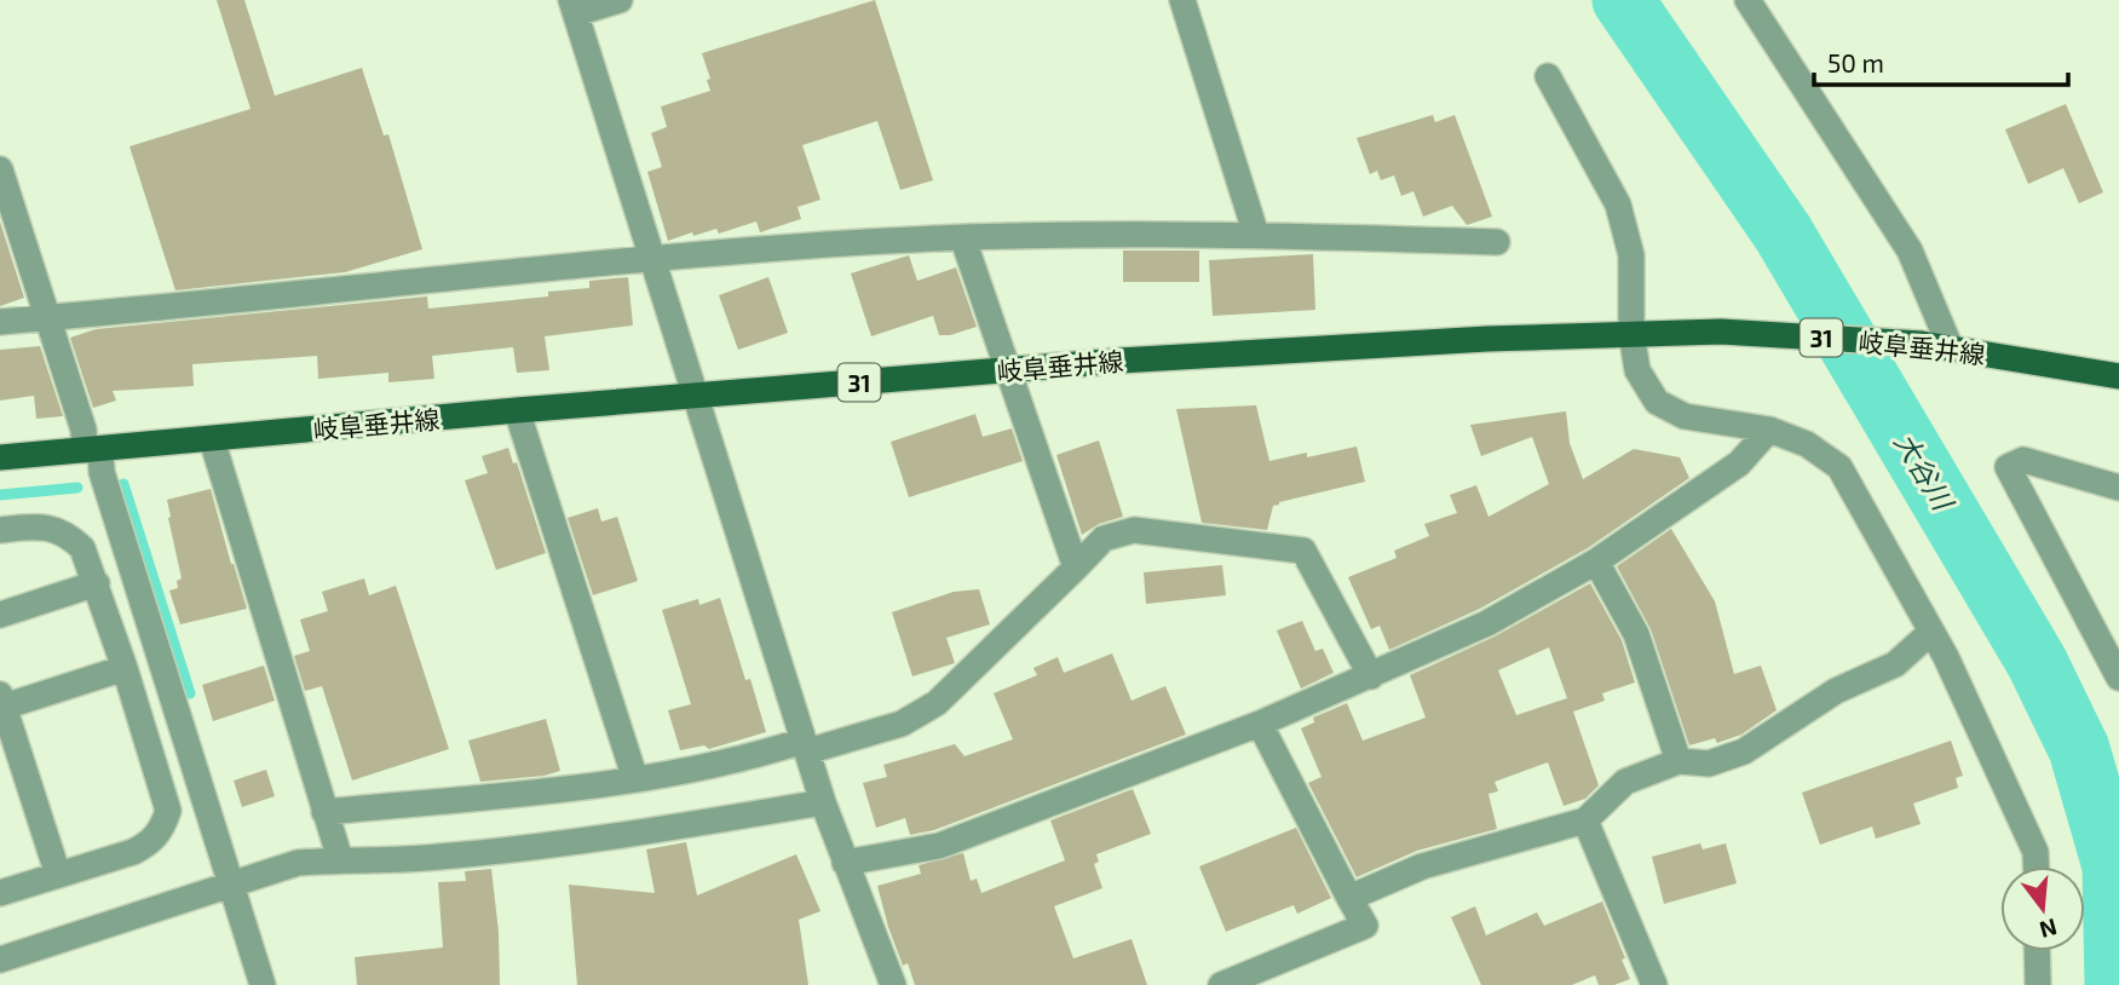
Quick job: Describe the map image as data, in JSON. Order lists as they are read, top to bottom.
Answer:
{
  "streets": {
    "main road": ["31", "岐阜垂井線"]
  },
  "water": ["大谷川"],
  "scale_bar": "50 m",
  "north": "bottom"
}
